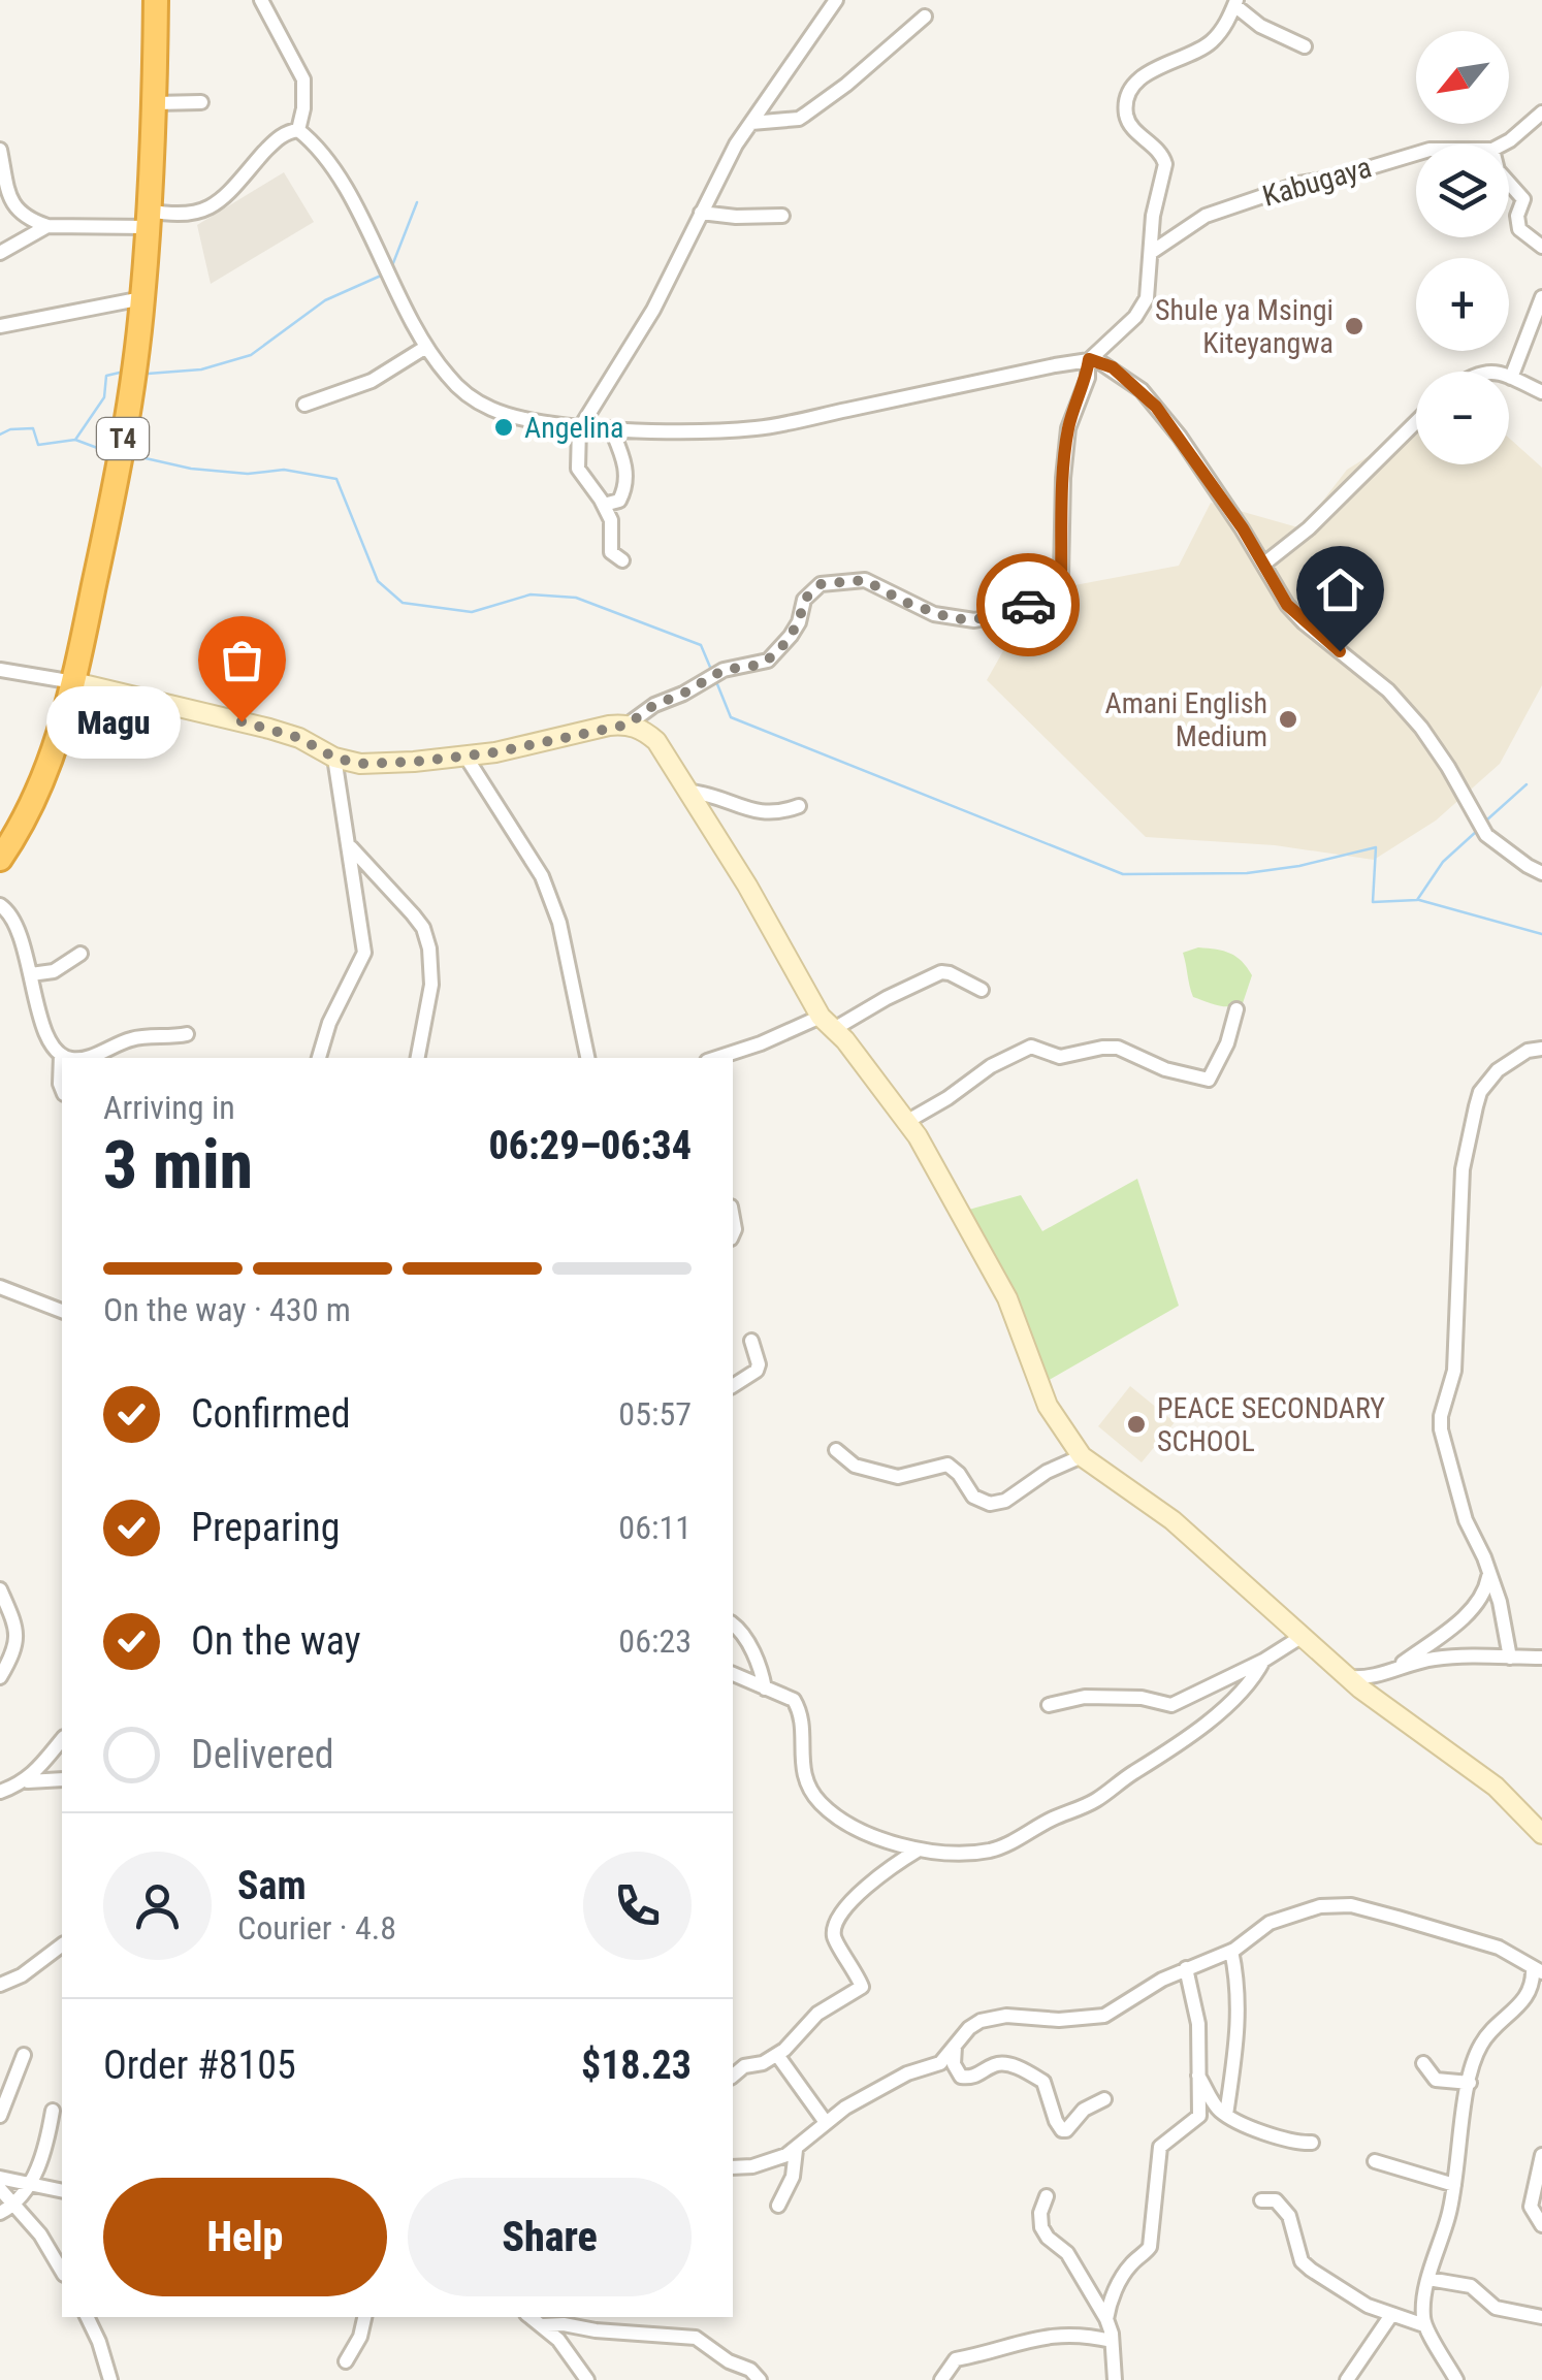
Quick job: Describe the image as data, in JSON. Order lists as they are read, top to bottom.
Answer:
{
  "streets": {
    "highway": ["T4"],
    "street": ["Kabugaya"]
  },
  "places": [
    "Shule ya Msingi Kiteyangwa",
    "Angelina",
    "Amani English Medium",
    "Magu",
    "PEACE SECONDARY SCHOOL"
  ],
  "north": "bottom left",
  "page": {
    "map_buttons": ["+", "−"],
    "bubble": "Magu",
    "heading": ["3 min", "Arriving in", "06:29–06:34"],
    "panel": [
      "Sam",
      "Courier · 4.8",
      "Order #8105",
      "$18.23"
    ],
    "bar": "On the way · 430 m",
    "list": [
      ["Confirmed", "05:57"],
      ["Preparing", "06:11"],
      ["On the way", "06:23"],
      "Delivered"
    ],
    "buttons": ["Help", "Share"]
  }
}
